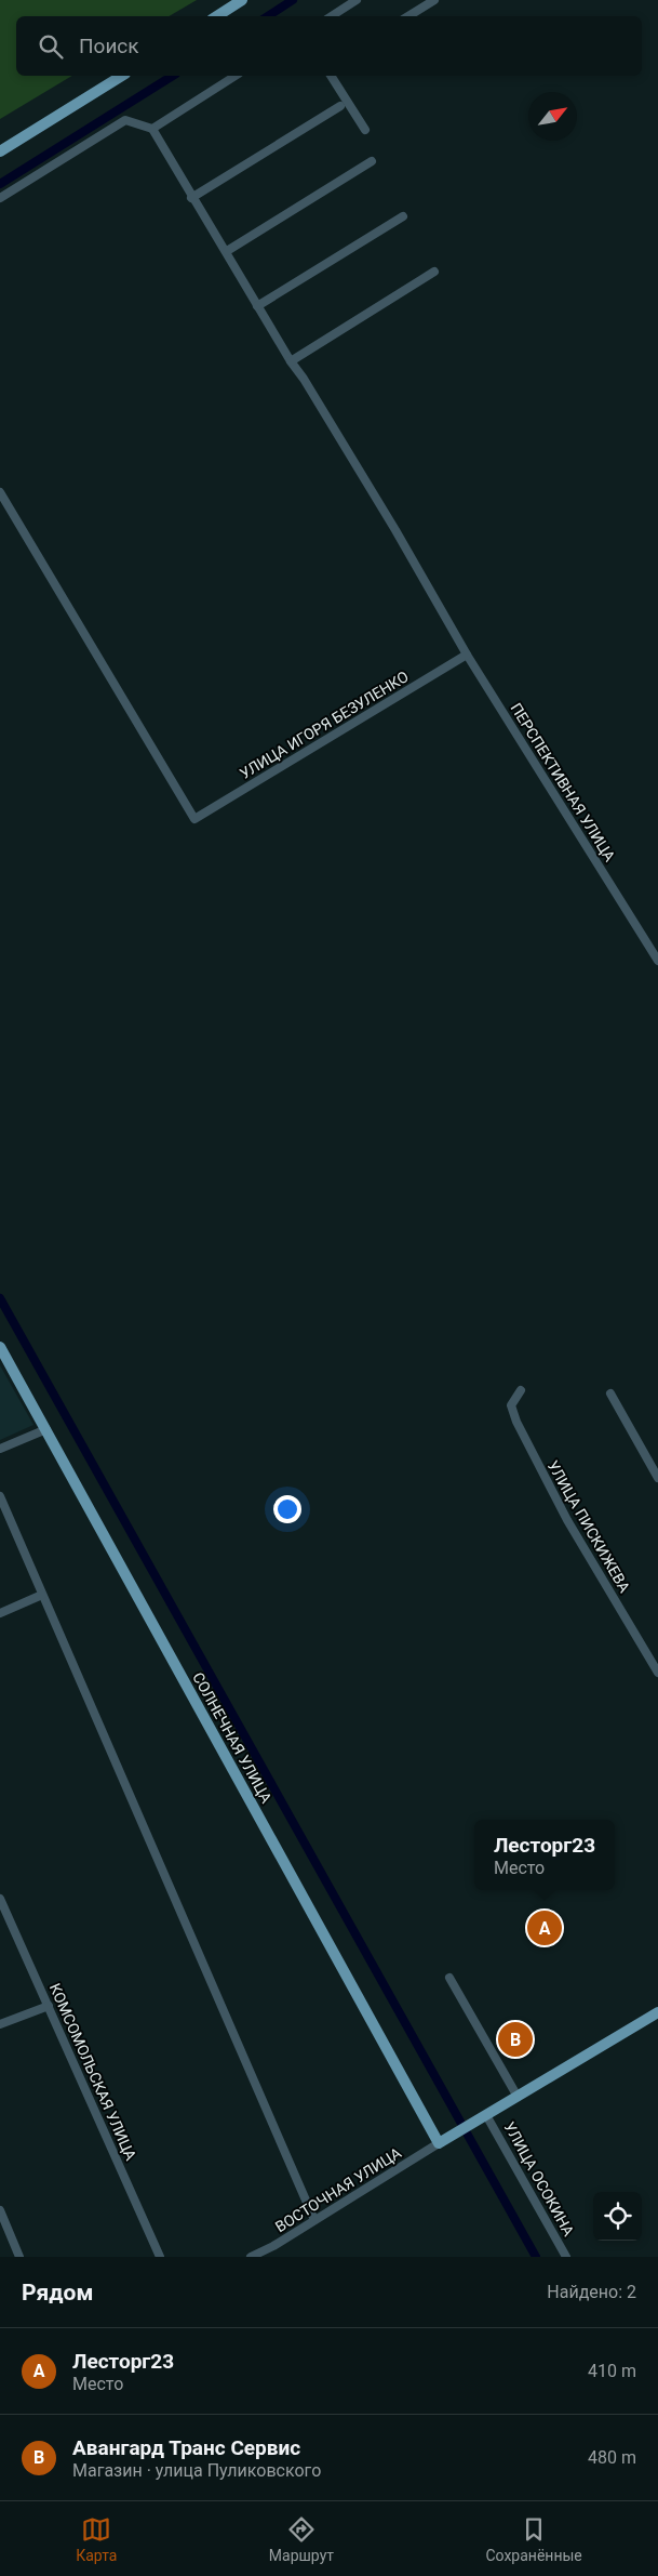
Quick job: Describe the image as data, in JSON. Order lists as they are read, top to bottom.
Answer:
{
  "streets": {
    "main road": ["СОЛНЕЧНАЯ УЛИЦА", "УЛИЦА ОСОКИНА"],
    "street": [
      "УЛИЦА ИГОРЯ БЕЗУЛЕНКО",
      "ПЕРСПЕКТИВНАЯ УЛИЦА",
      "УЛИЦА ПИСКИЖЕВА",
      "КОМСОМОЛЬСКАЯ УЛИЦА",
      "ВОСТОЧНАЯ УЛИЦА"
    ]
  },
  "crossings": [
    ["УЛИЦА ИГОРЯ БЕЗУЛЕНКО", "ПЕРСПЕКТИВНАЯ УЛИЦА"],
    ["СОЛНЕЧНАЯ УЛИЦА", "УЛИЦА ОСОКИНА"],
    ["СОЛНЕЧНАЯ УЛИЦА", "ВОСТОЧНАЯ УЛИЦА"],
    ["УЛИЦА ОСОКИНА", "ВОСТОЧНАЯ УЛИЦА"]
  ],
  "north": "top right",
  "page": {
    "search": "Поиск",
    "popup": ["Лесторг23", "Место"],
    "pins": ["A", "B"],
    "heading": ["Рядом", "Найдено: 2"],
    "list": [
      {
        "mark": "A",
        "name": "Лесторг23",
        "note": "Место",
        "value": "410 m"
      },
      {
        "mark": "B",
        "name": "Авангард Транс Сервис",
        "note": "Магазин · улица Пуликовского",
        "value": "480 m"
      }
    ],
    "nav": ["Карта", "Маршрут", "Сохранённые"]
  }
}
